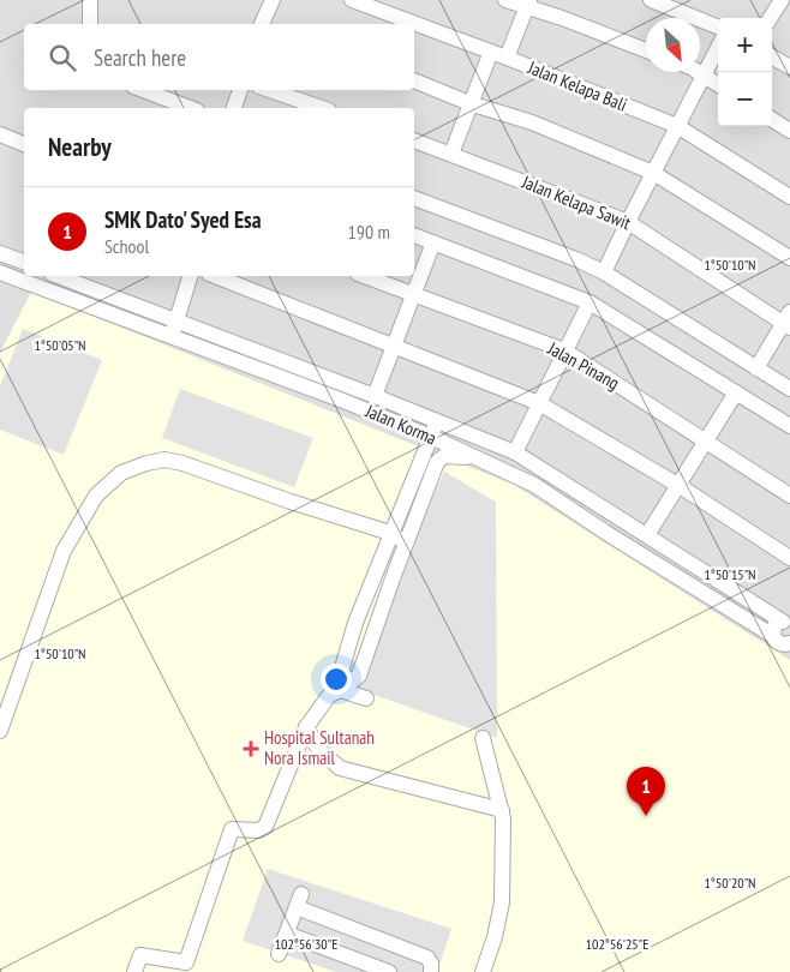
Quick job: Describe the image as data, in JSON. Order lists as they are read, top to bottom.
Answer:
{
  "streets": {
    "street": [
      "Jalan Kelapa Bali",
      "Jalan Kelapa Sawit",
      "Jalan Pinang",
      "Jalan Korma"
    ]
  },
  "places": {
    "health": ["Hospital Sultanah Nora Ismail"]
  },
  "north": "bottom right",
  "page": {
    "map_buttons": ["+", "−"],
    "search": "Search here",
    "heading": "Nearby",
    "list": [
      {
        "mark": "1",
        "name": "SMK Dato' Syed Esa",
        "note": "School",
        "value": "190 m"
      }
    ],
    "pins": "1"
  },
  "coordinates": [
    "1°50'10\"N",
    "1°50'05\"N",
    "1°50'15\"N",
    "1°50'20\"N",
    "102°56'30\"E",
    "102°56'25\"E"
  ]
}
